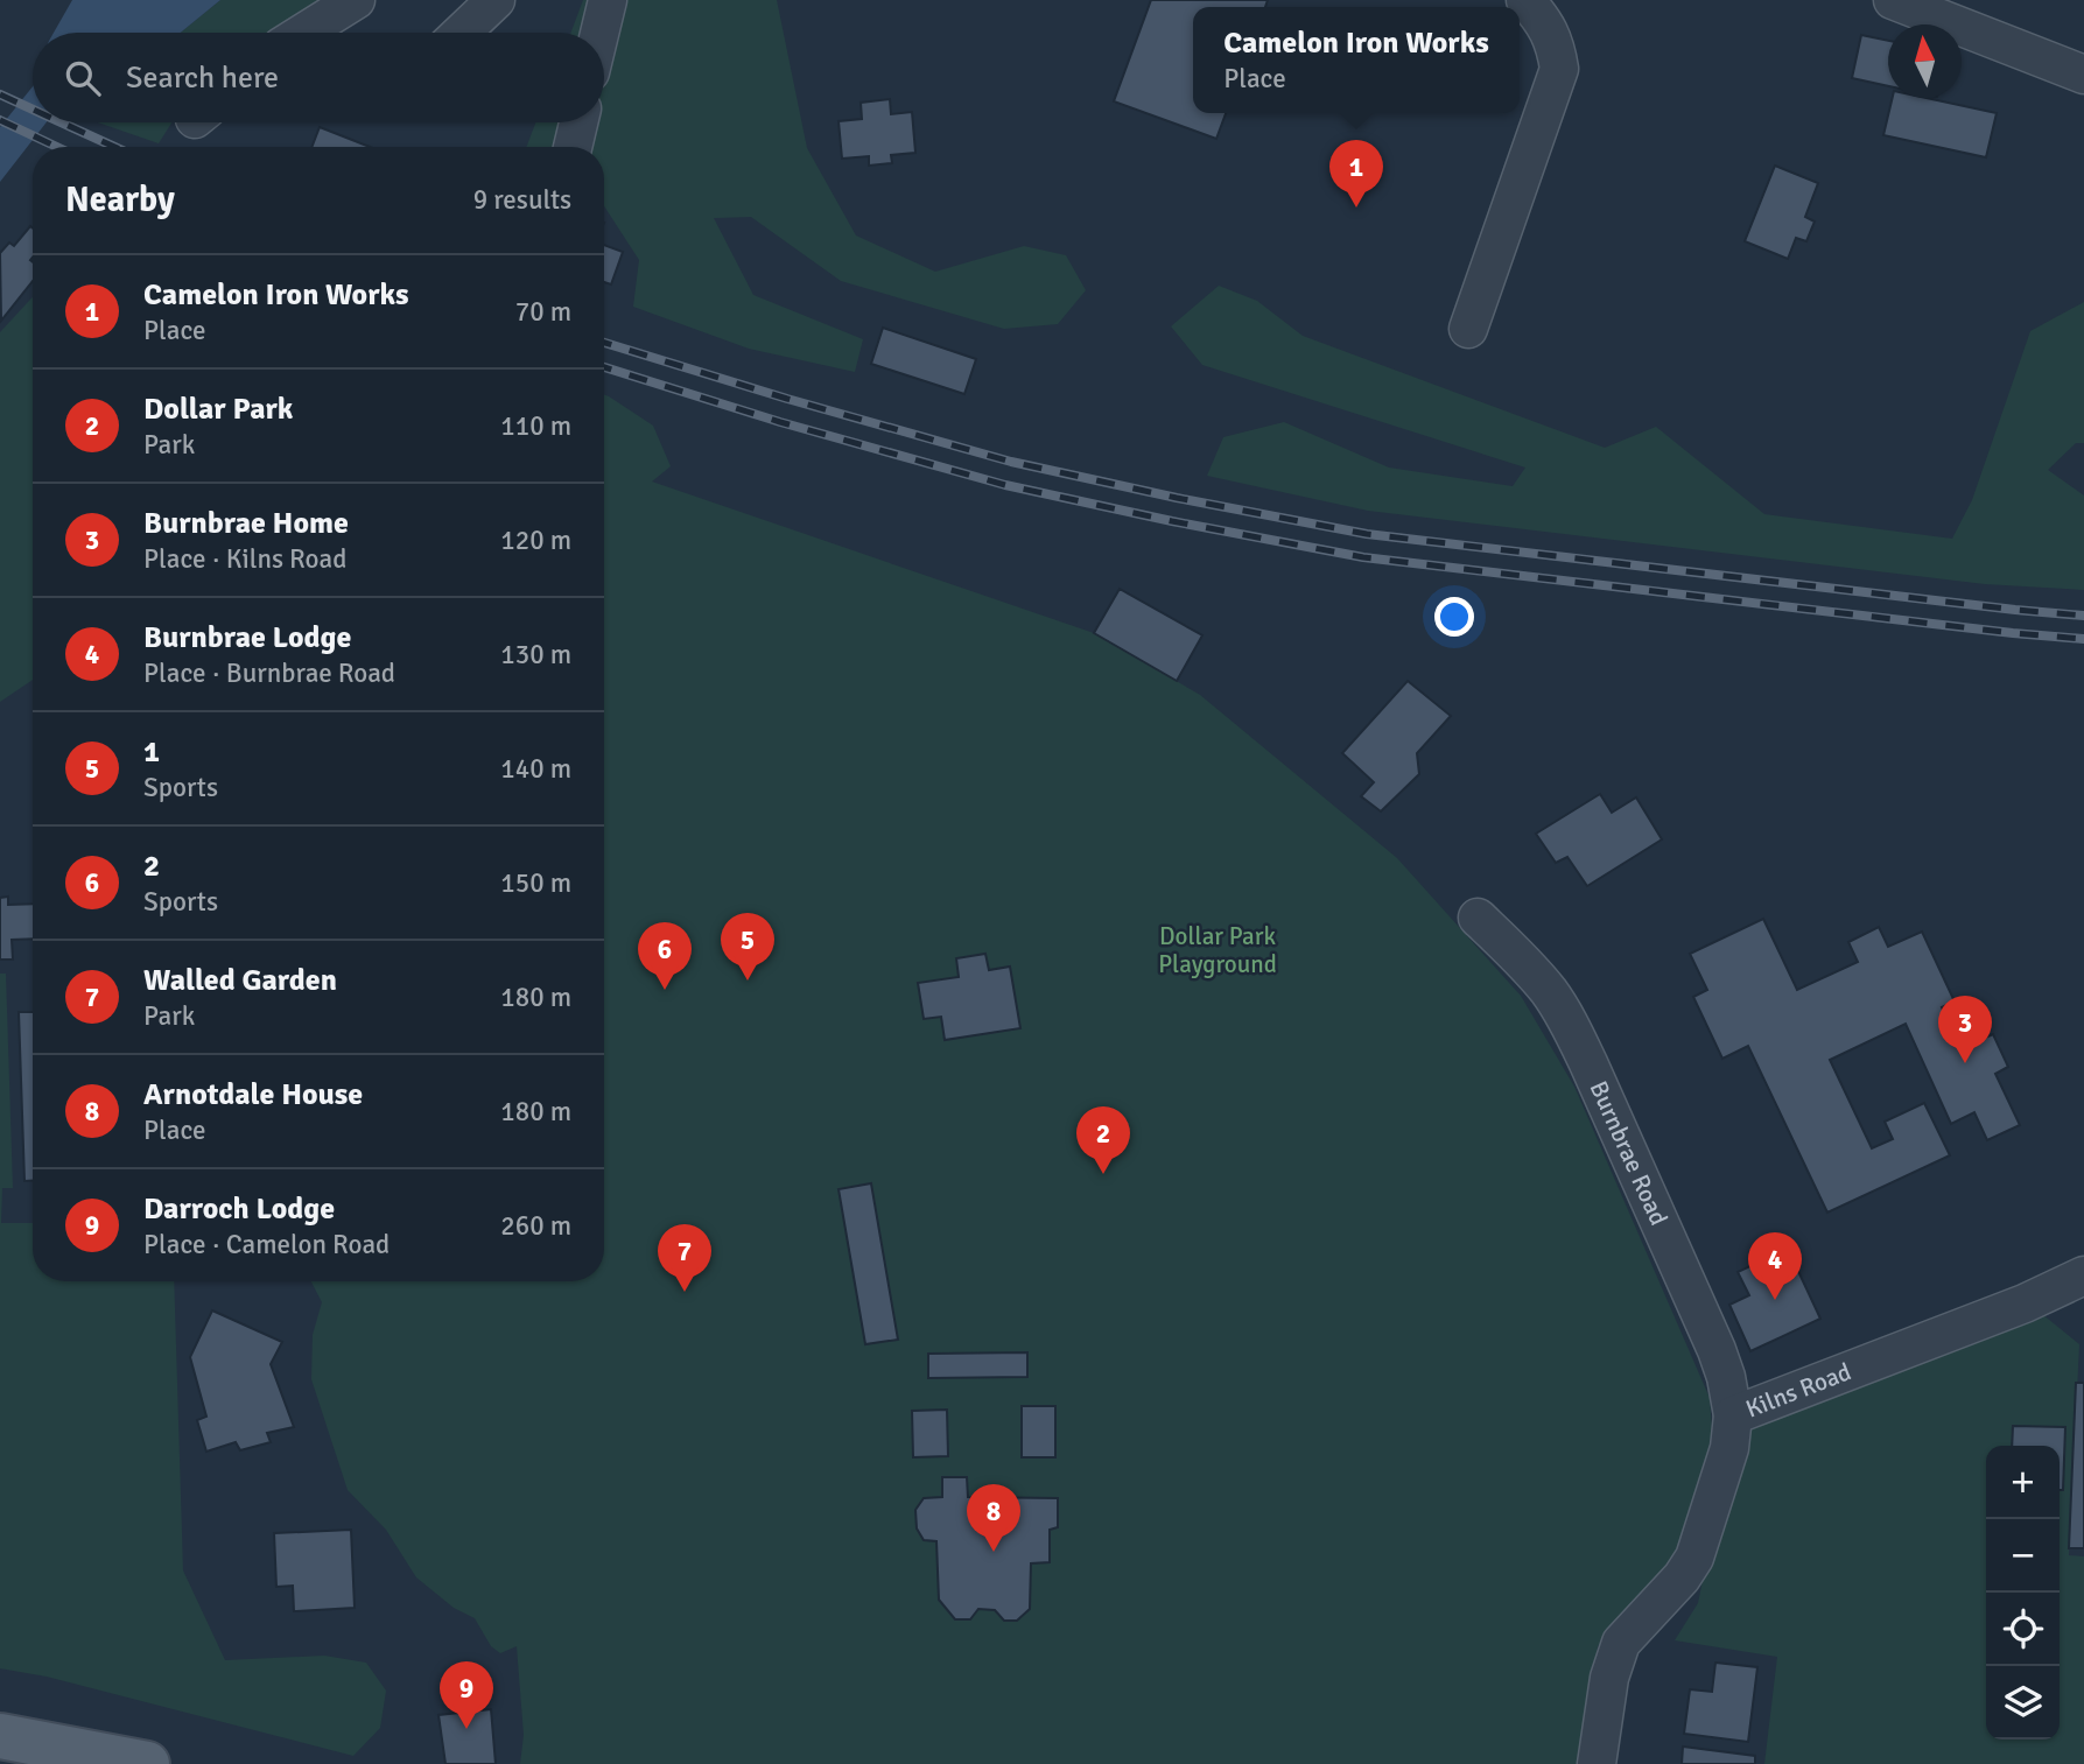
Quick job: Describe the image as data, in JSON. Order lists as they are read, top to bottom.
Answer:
{
  "streets": {
    "street": ["Burnbrae Road", "Kilns Road"]
  },
  "crossings": [
    ["Burnbrae Road", "Kilns Road"]
  ],
  "parks": ["Dollar Park Playground"],
  "north": "top",
  "page": {
    "popup": ["Camelon Iron Works", "Place"],
    "search": "Search here",
    "pins": [
      "1",
      "5",
      "6",
      "3",
      "2",
      "7",
      "4",
      "8",
      "9"
    ],
    "heading": ["Nearby", "9 results"],
    "list": [
      {
        "mark": "1",
        "name": "Camelon Iron Works",
        "note": "Place",
        "value": "70 m"
      },
      {
        "mark": "2",
        "name": "Dollar Park",
        "note": "Park",
        "value": "110 m"
      },
      {
        "mark": "3",
        "name": "Burnbrae Home",
        "note": "Place · Kilns Road",
        "value": "120 m"
      },
      {
        "mark": "4",
        "name": "Burnbrae Lodge",
        "note": "Place · Burnbrae Road",
        "value": "130 m"
      },
      {
        "mark": "5",
        "name": "1",
        "note": "Sports",
        "value": "140 m"
      },
      {
        "mark": "6",
        "name": "2",
        "note": "Sports",
        "value": "150 m"
      },
      {
        "mark": "7",
        "name": "Walled Garden",
        "note": "Park",
        "value": "180 m"
      },
      {
        "mark": "8",
        "name": "Arnotdale House",
        "note": "Place",
        "value": "180 m"
      },
      {
        "mark": "9",
        "name": "Darroch Lodge",
        "note": "Place · Camelon Road",
        "value": "260 m"
      }
    ],
    "map_buttons": ["+", "−"]
  }
}
